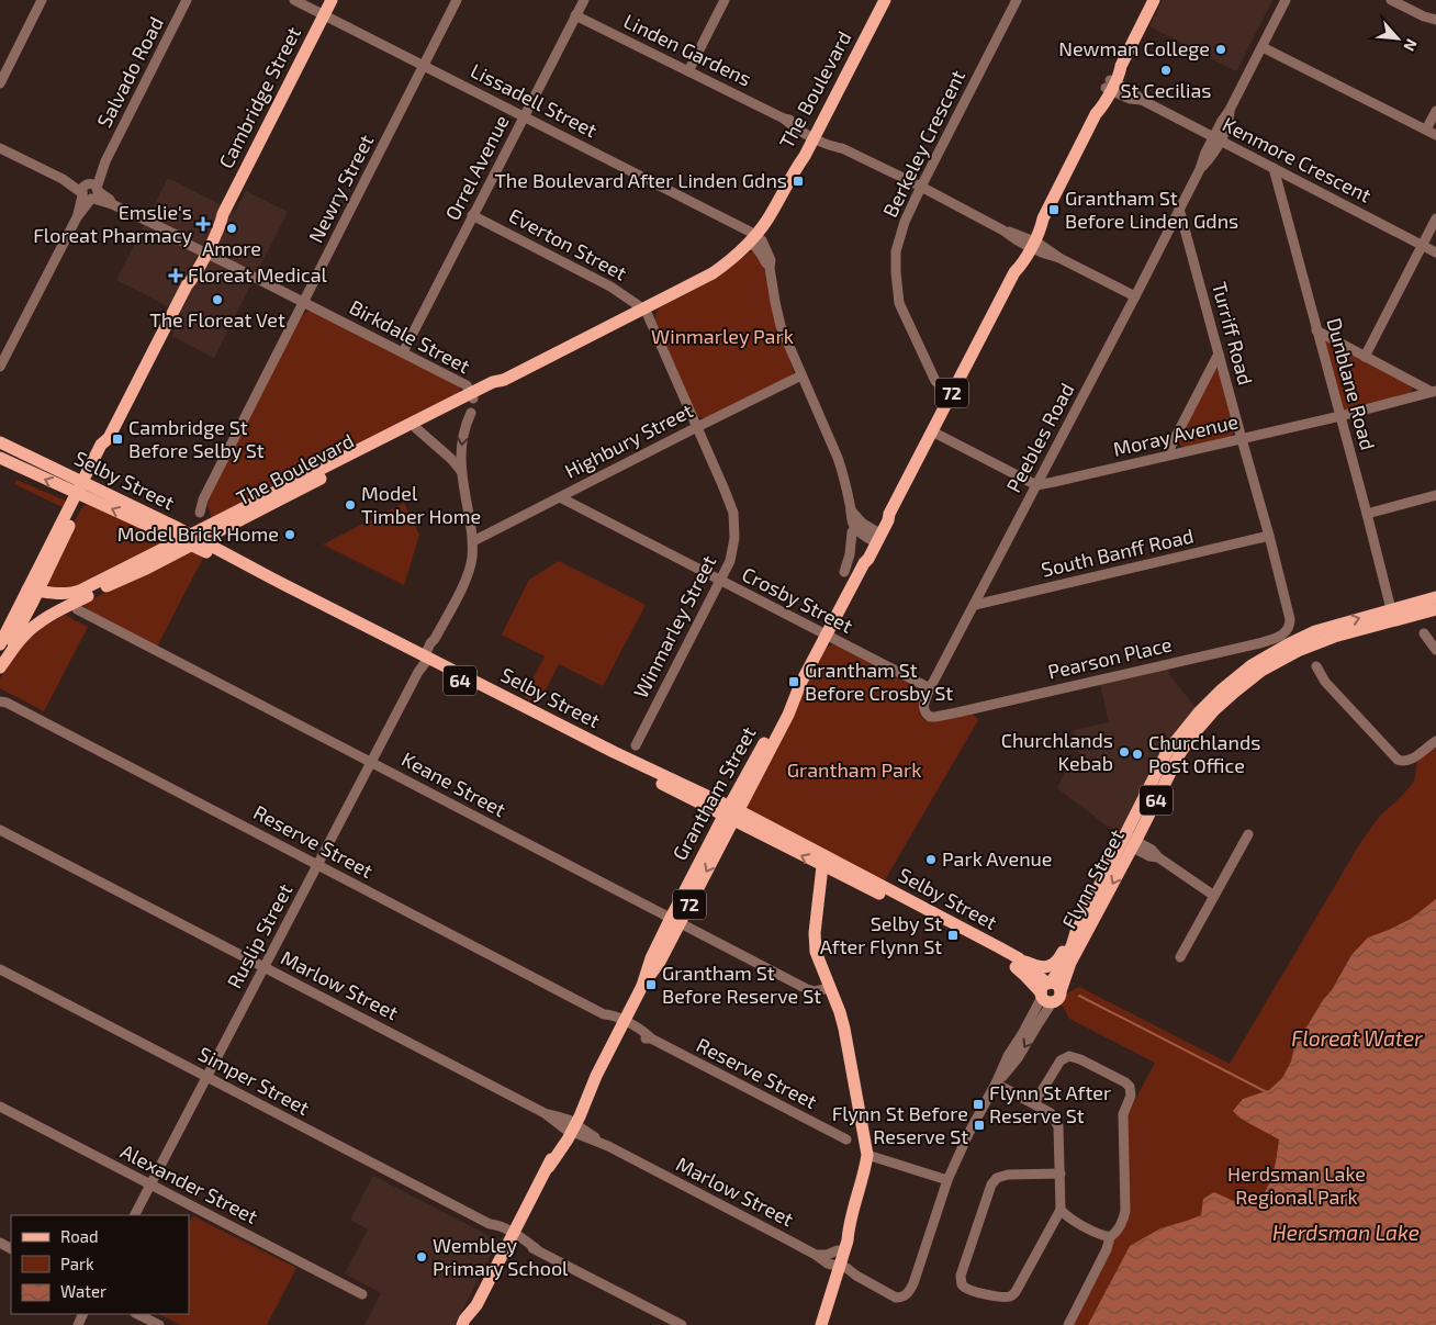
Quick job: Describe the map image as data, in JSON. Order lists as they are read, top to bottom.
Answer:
{
  "streets": {
    "main road": [
      "The Boulevard",
      "Cambridge Street",
      "72",
      "Selby Street",
      "64",
      "Grantham Street",
      "Flynn Street"
    ],
    "street": [
      "Linden Gardens",
      "Salvado Road",
      "Lissadell Street",
      "Berkeley Crescent",
      "Kenmore Crescent",
      "Orrel Avenue",
      "Newry Street",
      "Everton Street",
      "Turriff Road",
      "Birkdale Street",
      "Dunblane Road",
      "Moray Avenue",
      "Peebles Road",
      "Highbury Street",
      "South Banff Road",
      "Crosby Street",
      "Winmarley Street",
      "Pearson Place",
      "Keane Street",
      "Reserve Street",
      "Ruslip Street",
      "Marlow Street",
      "Simper Street",
      "Alexander Street"
    ]
  },
  "crossings": [
    ["Linden Gardens", "The Boulevard"],
    ["Linden Gardens", "Berkeley Crescent"],
    ["Linden Gardens", "Orrel Avenue"],
    ["Linden Gardens", "Peebles Road"],
    ["Linden Gardens", "Grantham Street"],
    ["Salvado Road", "Birkdale Street"],
    ["The Boulevard", "Cambridge Street"],
    ["The Boulevard", "Lissadell Street"],
    ["The Boulevard", "Everton Street"],
    ["The Boulevard", "Birkdale Street"],
    ["The Boulevard", "Selby Street"],
    ["The Boulevard", "Winmarley Street"],
    ["The Boulevard", "Keane Street"],
    ["Cambridge Street", "Lissadell Street"],
    ["Cambridge Street", "Birkdale Street"],
    ["Cambridge Street", "Selby Street"],
    ["Lissadell Street", "Orrel Avenue"],
    ["Lissadell Street", "Newry Street"],
    ["Berkeley Crescent", "Grantham Street"],
    ["Kenmore Crescent", "Dunblane Road"],
    ["Kenmore Crescent", "Peebles Road"],
    ["Kenmore Crescent", "Grantham Street"],
    ["Orrel Avenue", "Everton Street"],
    ["Orrel Avenue", "Birkdale Street"],
    ["Newry Street", "Birkdale Street"],
    ["Everton Street", "Winmarley Street"],
    ["Turriff Road", "Moray Avenue"],
    ["Turriff Road", "Peebles Road"],
    ["Turriff Road", "South Banff Road"],
    ["Turriff Road", "Pearson Place"],
    ["Dunblane Road", "Moray Avenue"],
    ["Dunblane Road", "64"],
    ["Dunblane Road", "Flynn Street"],
    ["Moray Avenue", "Peebles Road"],
    ["Peebles Road", "South Banff Road"],
    ["Peebles Road", "Crosby Street"],
    ["Peebles Road", "Pearson Place"],
    ["Highbury Street", "Crosby Street"],
    ["Highbury Street", "Winmarley Street"],
    ["Highbury Street", "Ruslip Street"],
    ["Selby Street", "64"],
    ["Selby Street", "Grantham Street"],
    ["Selby Street", "Flynn Street"],
    ["Selby Street", "Ruslip Street"],
    ["Crosby Street", "Winmarley Street"],
    ["Crosby Street", "Grantham Street"],
    ["64", "Flynn Street"],
    ["Keane Street", "Grantham Street"],
    ["Keane Street", "Ruslip Street"],
    ["Grantham Street", "Reserve Street"],
    ["Grantham Street", "Marlow Street"],
    ["Grantham Street", "Simper Street"],
    ["Reserve Street", "Ruslip Street"],
    ["Flynn Street", "Marlow Street"],
    ["Ruslip Street", "Marlow Street"],
    ["Ruslip Street", "Simper Street"],
    ["Ruslip Street", "Alexander Street"]
  ],
  "water": ["Floreat Water", "Herdsman Lake"],
  "parks": ["Winmarley Park", "Grantham Park", "Herdsman Lake Regional Park"],
  "places": {
    "other": [
      "Newman College",
      "St Cecilias",
      "Amore",
      "The Floreat Vet",
      "Model Timber Home",
      "Model Brick Home",
      "Churchlands Kebab",
      "Churchlands Post Office",
      "Park Avenue",
      "Wembley Primary School"
    ],
    "transit": [
      "The Boulevard After Linden Gdns",
      "Grantham St Before Linden Gdns",
      "Cambridge St Before Selby St",
      "Grantham St Before Crosby St",
      "Selby St After Flynn St",
      "Grantham St Before Reserve St",
      "Flynn St After Reserve St",
      "Flynn St Before Reserve St"
    ],
    "health": ["Emslie's Floreat Pharmacy", "Floreat Medical"]
  },
  "legend": ["Road", "Park", "Water"],
  "north": "bottom right"
}
